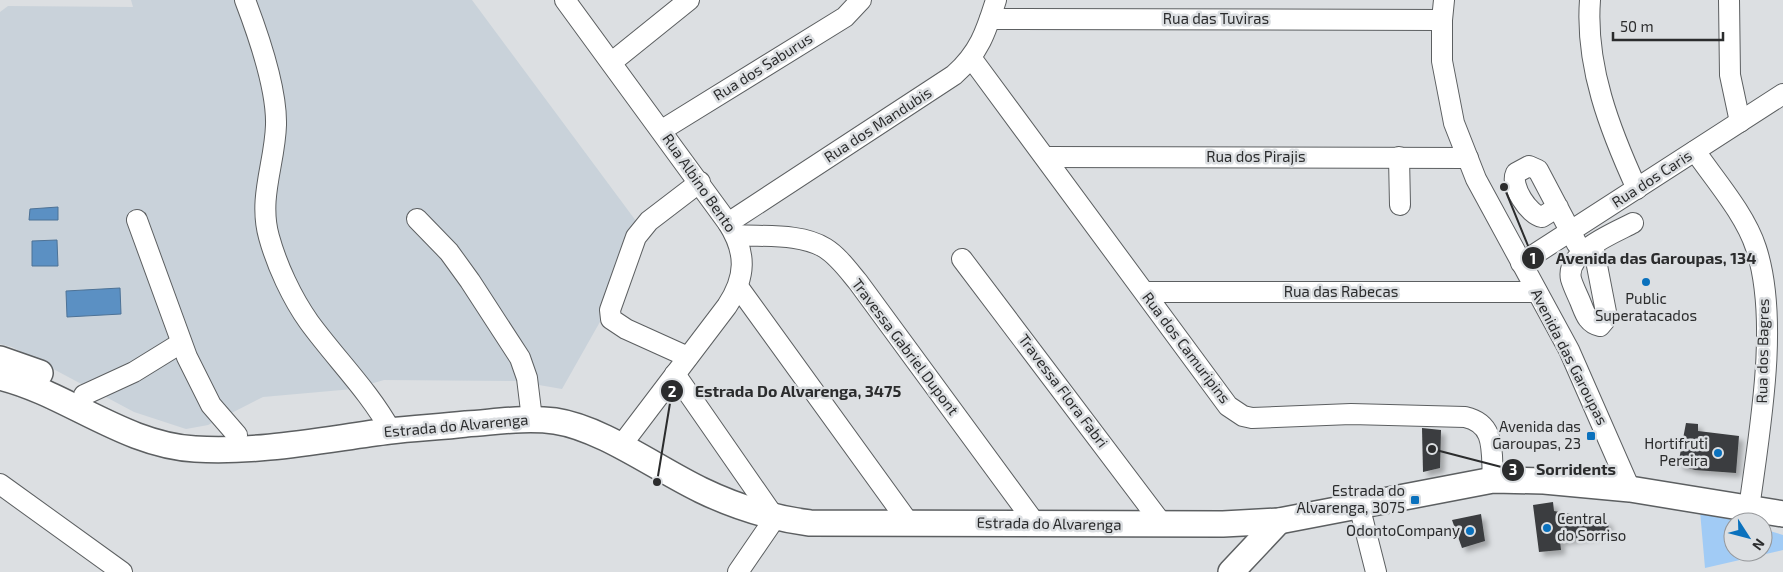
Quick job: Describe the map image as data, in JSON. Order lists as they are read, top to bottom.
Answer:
{
  "streets": {
    "main road": ["Estrada do Alvarenga"],
    "street": [
      "Rua das Tuviras",
      "Rua dos Saburus",
      "Rua dos Mandubis",
      "Rua dos Pirajis",
      "Rua dos Caris",
      "Rua Albino Bento",
      "Rua das Rabecas",
      "Travessa Gabriel Dupont",
      "Rua dos Camuripins",
      "Rua dos Bagres",
      "Avenida das Garoupas",
      "Travessa Flora Fabri"
    ]
  },
  "crossings": [
    ["Rua das Tuviras", "Rua dos Mandubis"],
    ["Rua das Tuviras", "Avenida das Garoupas"],
    ["Rua dos Saburus", "Rua Albino Bento"],
    ["Rua dos Mandubis", "Rua Albino Bento"],
    ["Rua dos Mandubis", "Travessa Gabriel Dupont"],
    ["Rua dos Mandubis", "Rua dos Camuripins"],
    ["Rua dos Pirajis", "Rua dos Camuripins"],
    ["Rua dos Pirajis", "Avenida das Garoupas"],
    ["Rua dos Caris", "Rua dos Bagres"],
    ["Rua dos Caris", "Avenida das Garoupas"],
    ["Rua Albino Bento", "Travessa Gabriel Dupont"],
    ["Rua Albino Bento", "Estrada do Alvarenga"],
    ["Rua das Rabecas", "Rua dos Camuripins"],
    ["Rua das Rabecas", "Avenida das Garoupas"],
    ["Travessa Gabriel Dupont", "Estrada do Alvarenga"],
    ["Rua dos Camuripins", "Estrada do Alvarenga"],
    ["Rua dos Bagres", "Estrada do Alvarenga"],
    ["Avenida das Garoupas", "Estrada do Alvarenga"],
    ["Travessa Flora Fabri", "Estrada do Alvarenga"]
  ],
  "places": {
    "other": [
      "Avenida das Garoupas, 134",
      "Public Superatacados",
      "Sorridents",
      "Hortifruti Pereira",
      "Estrada Do Alvarenga, 3475",
      "Central do Sorriso",
      "OdontoCompany"
    ],
    "transit": ["Avenida das Garoupas, 23", "Estrada do Alvarenga, 3075"]
  },
  "scale_bar": "50 m",
  "north": "bottom right"
}
